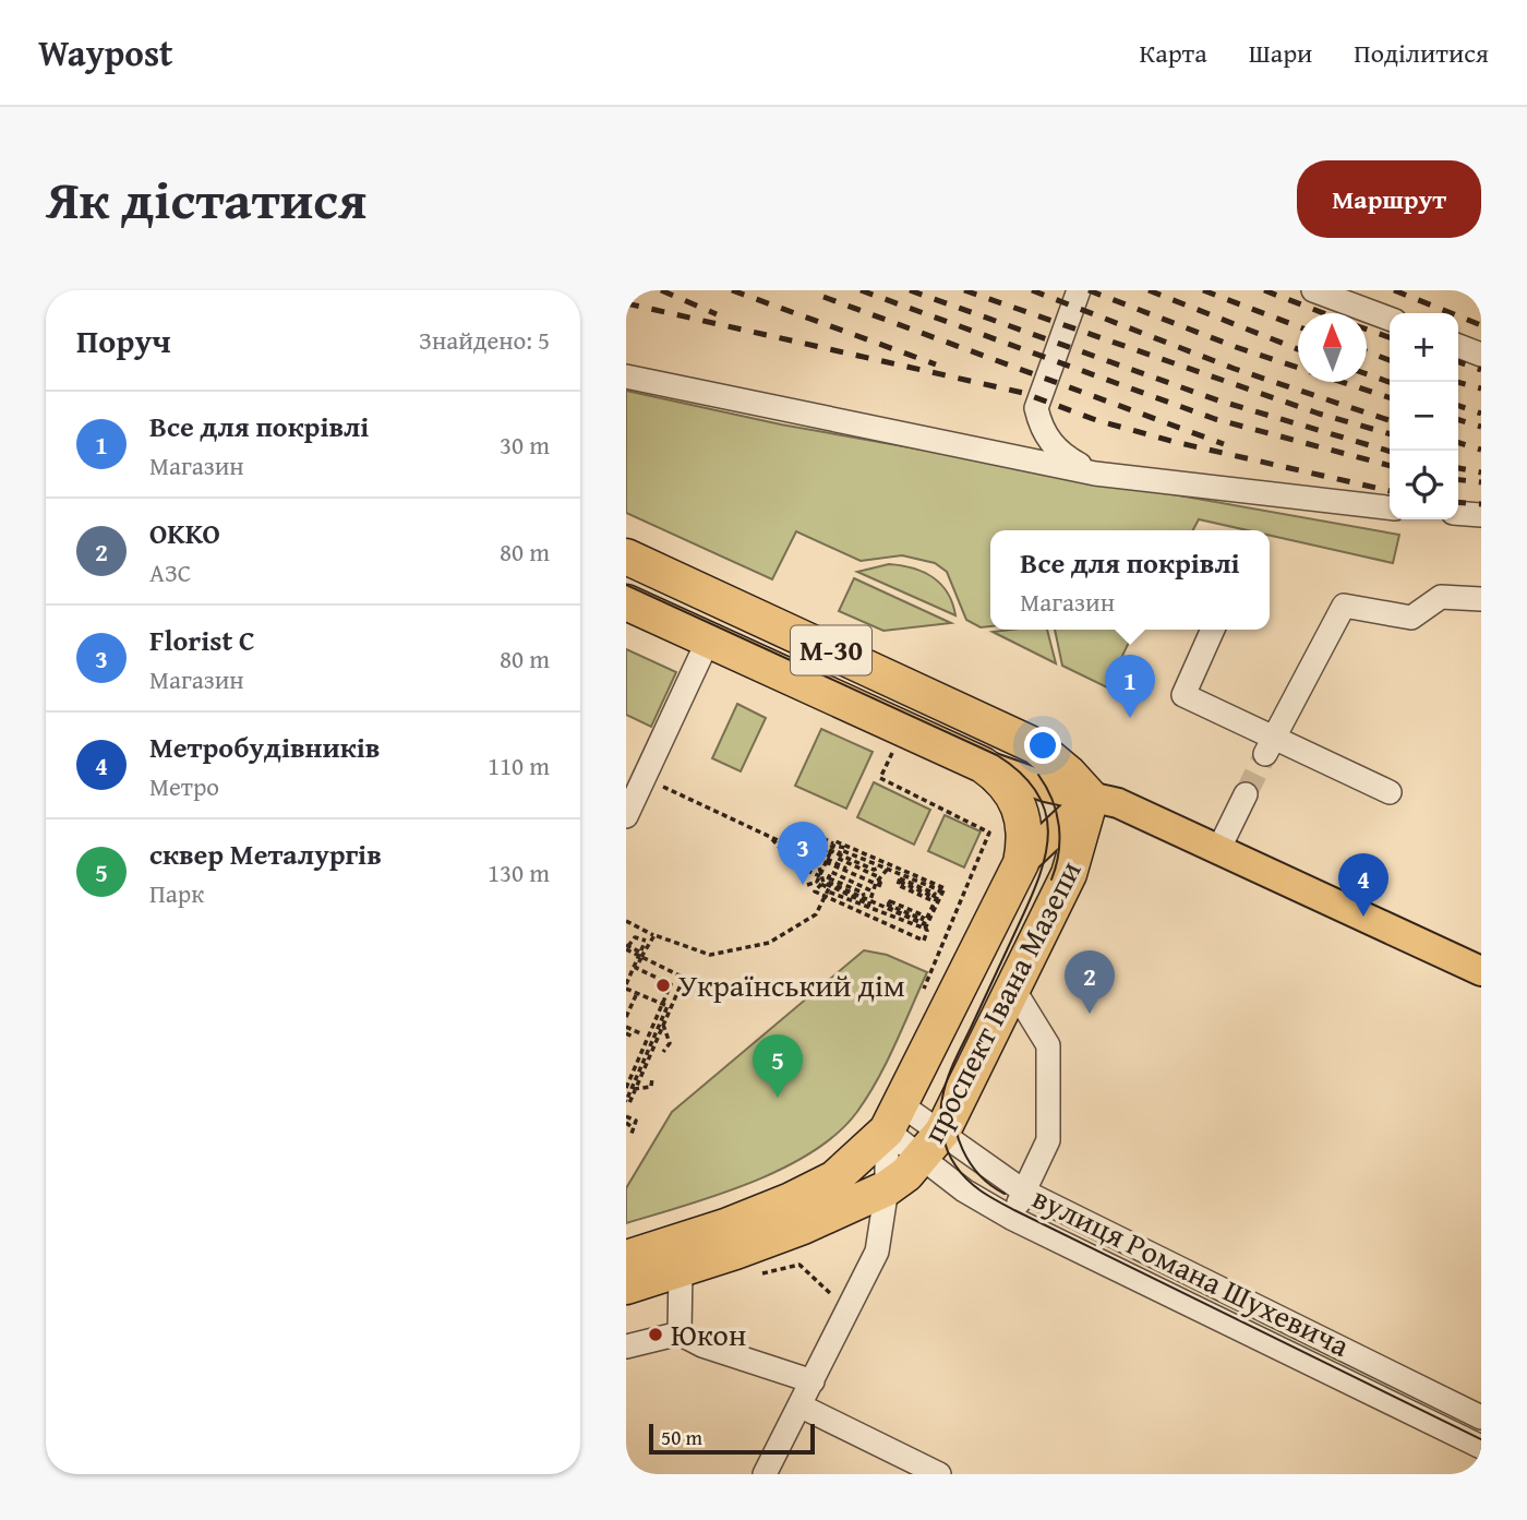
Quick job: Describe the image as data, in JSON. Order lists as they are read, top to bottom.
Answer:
{
  "streets": {
    "highway": ["М-30", "проспект Івана Мазепи"],
    "street": ["вулиця Романа Шухевича"]
  },
  "crossings": [
    ["М-30", "проспект Івана Мазепи"],
    ["проспект Івана Мазепи", "вулиця Романа Шухевича"]
  ],
  "places": ["Український дім", "Юкон"],
  "scale_bar": "50 m",
  "north": "top",
  "page": {
    "header": "Waypost",
    "nav": ["Карта", "Шари", "Поділитися"],
    "title": "Як дістатися",
    "buttons": "Маршрут",
    "heading": ["Поруч", "Знайдено: 5"],
    "map_buttons": ["+", "−"],
    "list": [
      {
        "mark": "1",
        "name": "Все для покрівлі",
        "note": "Магазин",
        "value": "30 m"
      },
      {
        "mark": "2",
        "name": "OKKO",
        "note": "АЗС",
        "value": "80 m"
      },
      {
        "mark": "3",
        "name": "Florist C",
        "note": "Магазин",
        "value": "80 m"
      },
      {
        "mark": "4",
        "name": "Метробудівників",
        "note": "Метро",
        "value": "110 m"
      },
      {
        "mark": "5",
        "name": "сквер Металургів",
        "note": "Парк",
        "value": "130 m"
      }
    ],
    "popup": ["Все для покрівлі", "Магазин"],
    "pins": [
      "1",
      "3",
      "4",
      "2",
      "5"
    ],
    "scale": "50 m"
  }
}
